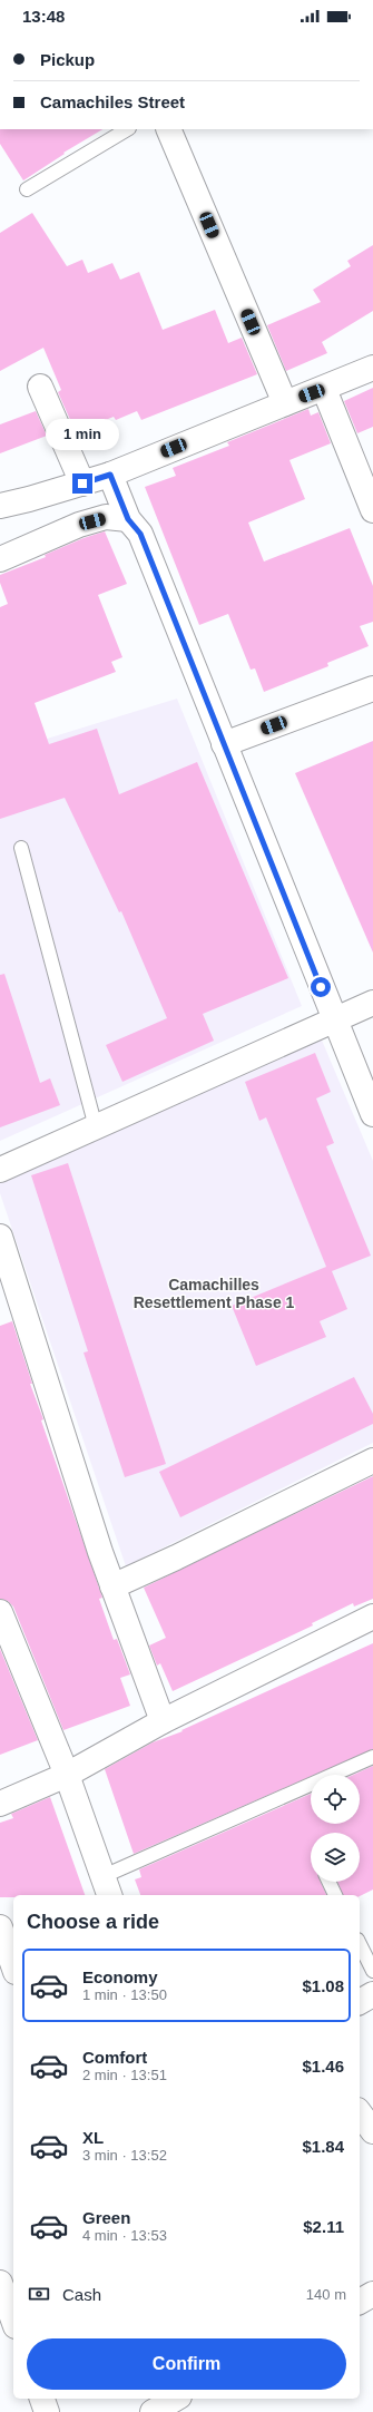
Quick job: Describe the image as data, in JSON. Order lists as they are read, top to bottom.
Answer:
{
  "districts": ["Camachilles Resettlement Phase 1"],
  "page": {
    "status": "13:48",
    "banner": ["Pickup", "Camachiles Street"],
    "bubble": "1 min",
    "heading": "Choose a ride",
    "list": [
      {
        "name": "Economy",
        "note": "1 min · 13:50",
        "value": "$1.08"
      },
      {
        "name": "Comfort",
        "note": "2 min · 13:51",
        "value": "$1.46"
      },
      {
        "name": "XL",
        "note": "3 min · 13:52",
        "value": "$1.84"
      },
      {
        "name": "Green",
        "note": "4 min · 13:53",
        "value": "$2.11"
      }
    ],
    "pay": ["Cash", "140 m"],
    "buttons": "Confirm"
  }
}
